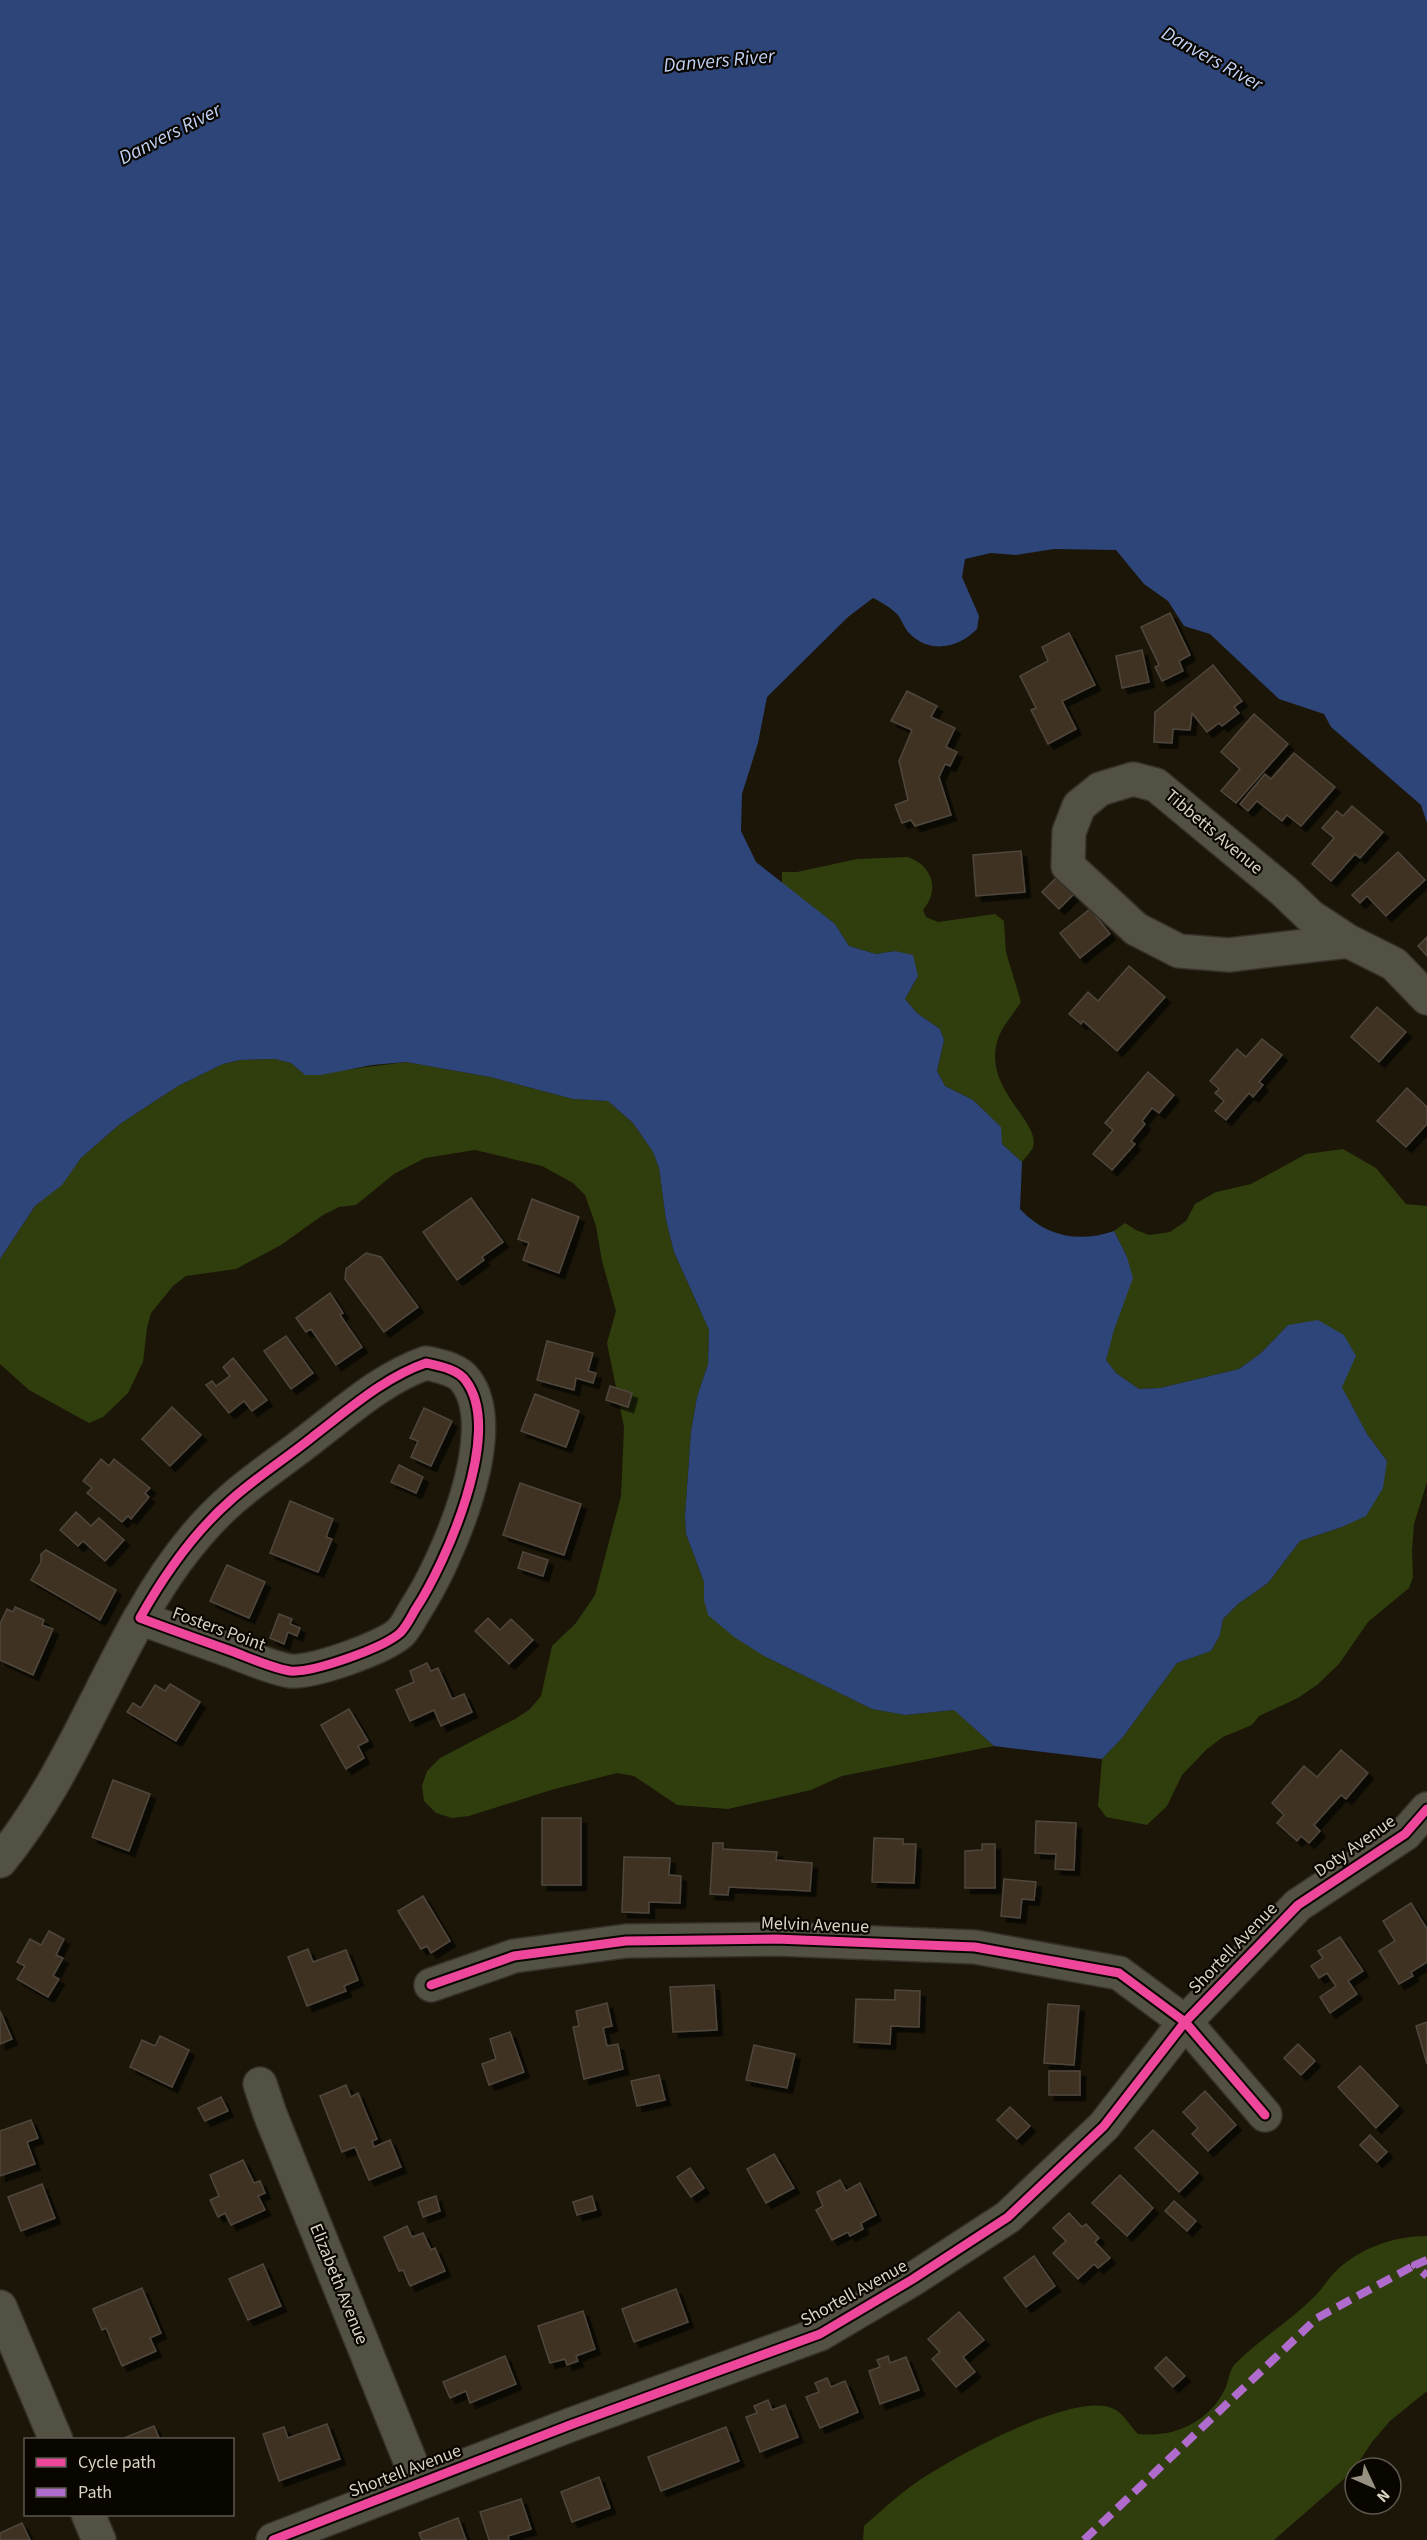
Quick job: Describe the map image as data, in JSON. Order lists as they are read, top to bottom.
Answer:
{
  "streets": {
    "street": [
      "Tibbetts Avenue",
      "Fosters Point",
      "Doty Avenue",
      "Melvin Avenue",
      "Shortell Avenue",
      "Elizabeth Avenue"
    ]
  },
  "crossings": [
    ["Doty Avenue", "Shortell Avenue"],
    ["Melvin Avenue", "Shortell Avenue"],
    ["Shortell Avenue", "Elizabeth Avenue"]
  ],
  "water": ["Danvers River"],
  "legend": ["Cycle path", "Path"],
  "north": "bottom right"
}
